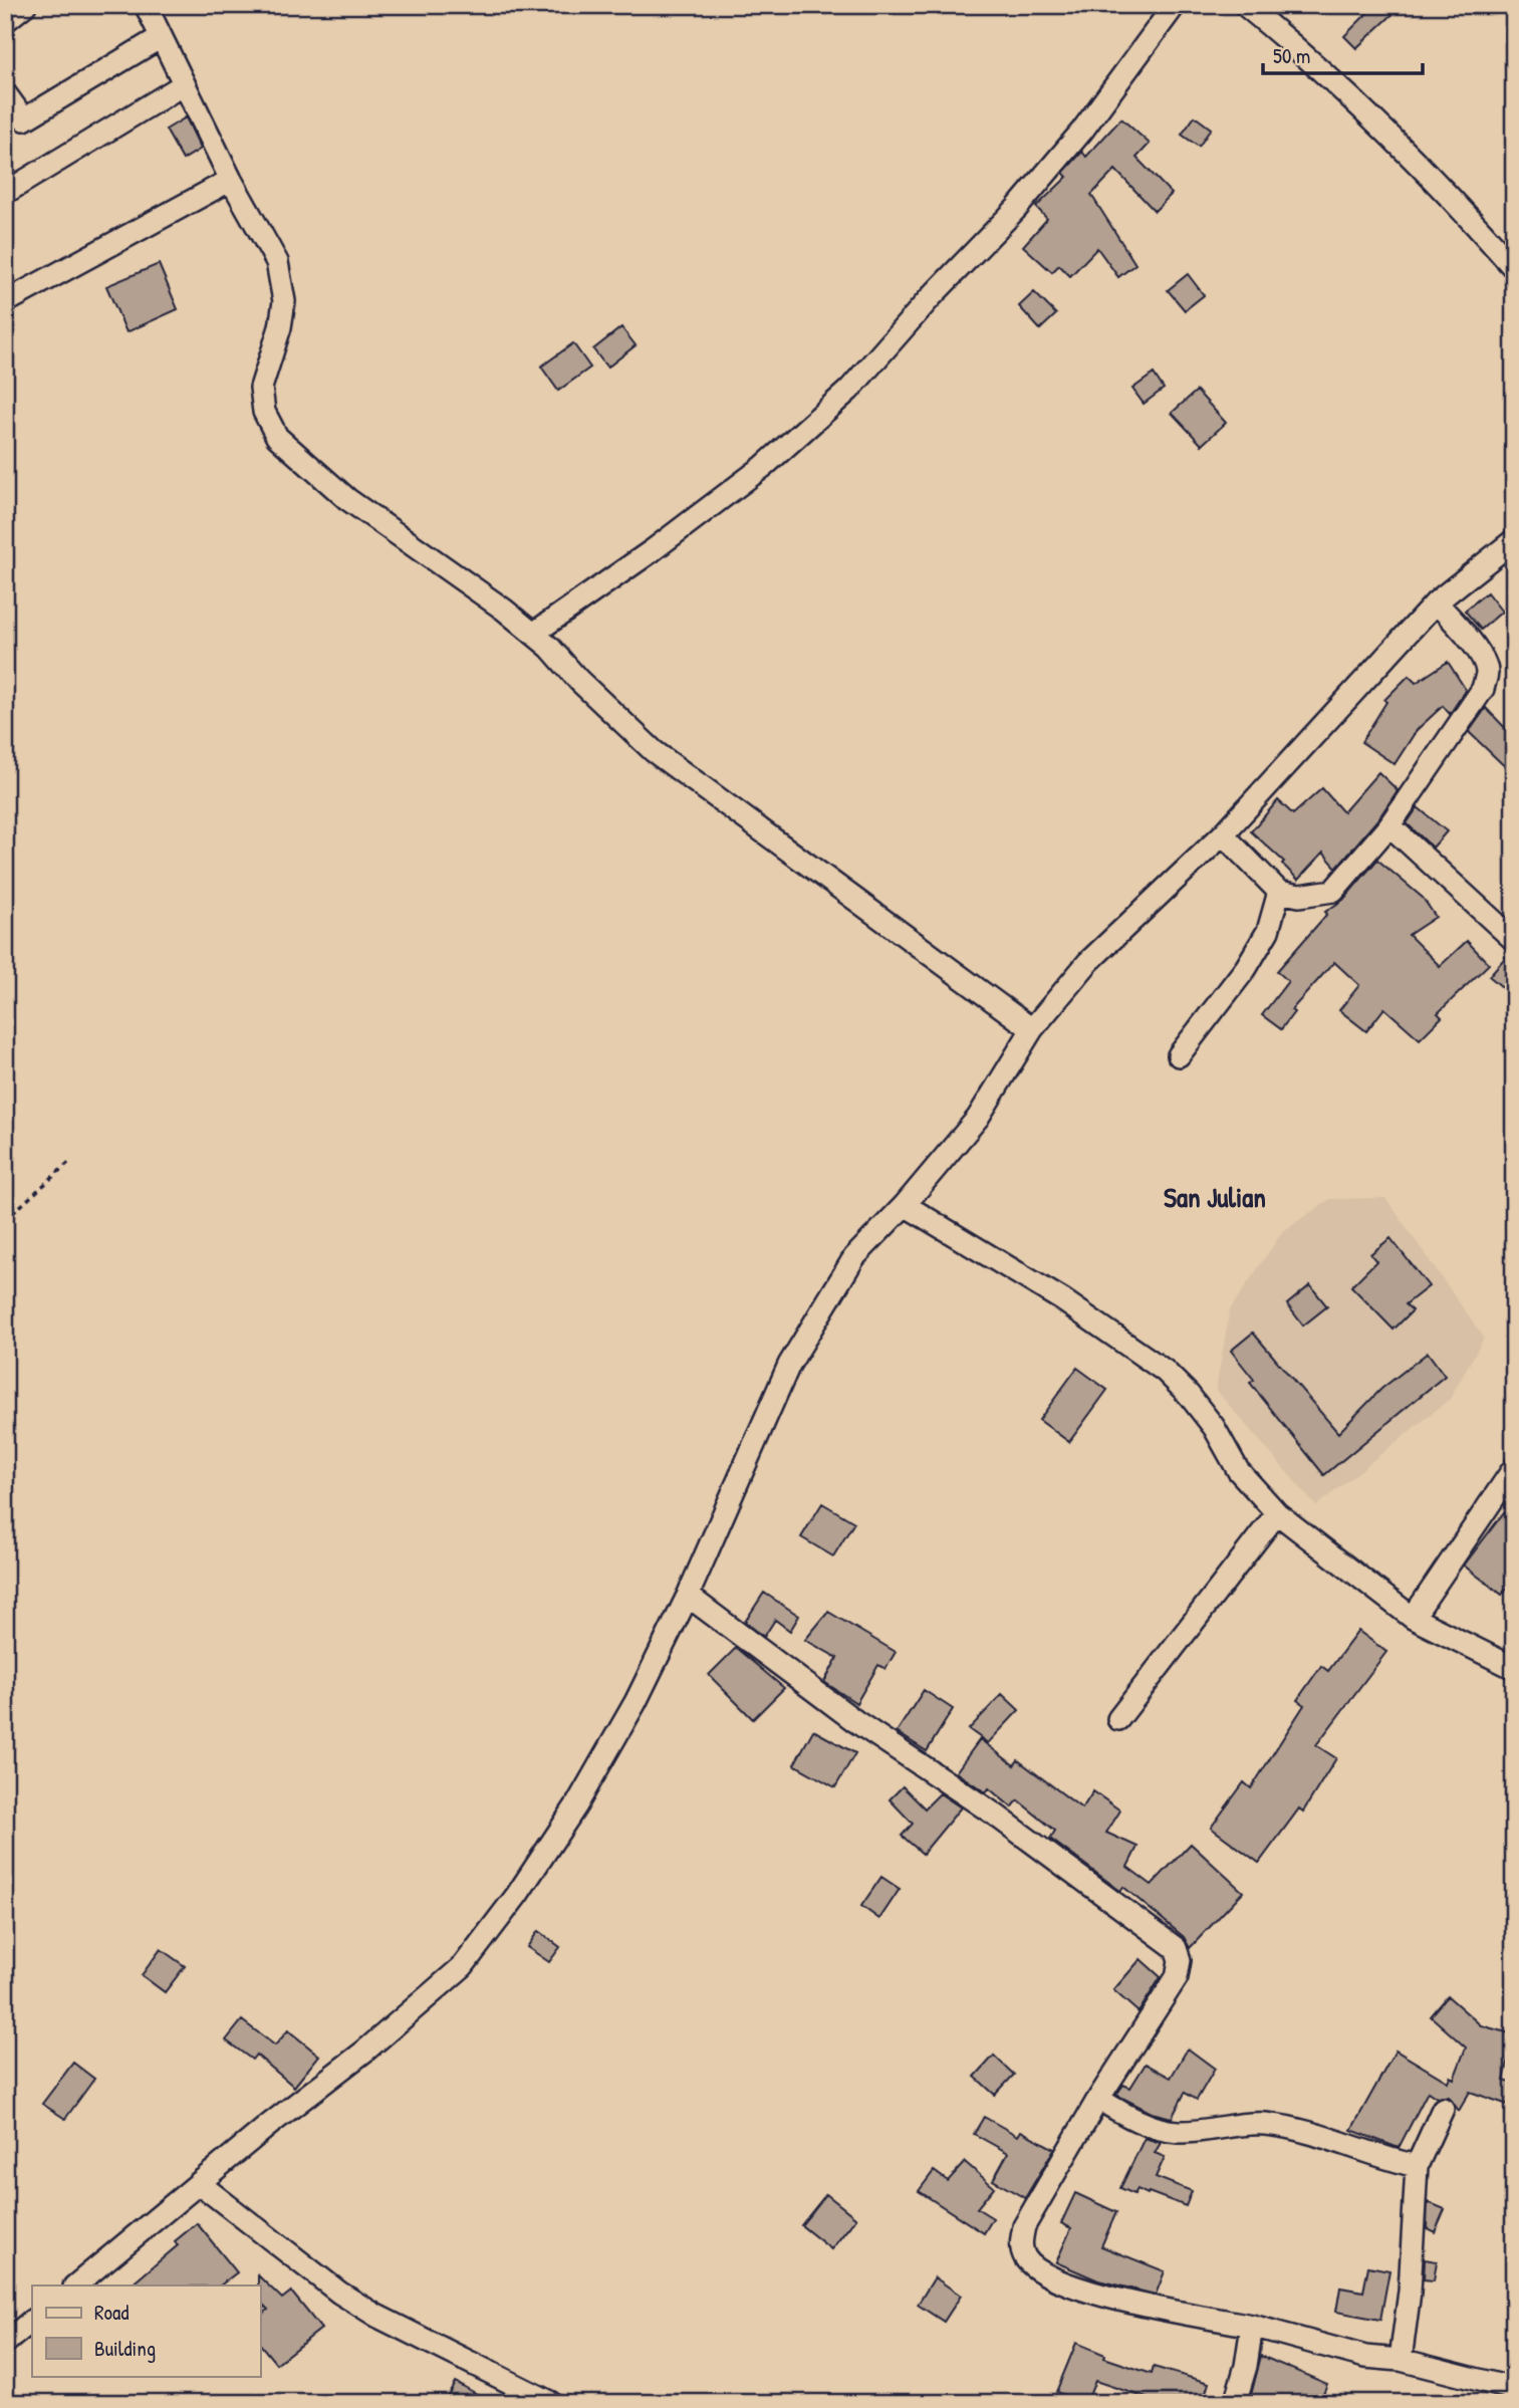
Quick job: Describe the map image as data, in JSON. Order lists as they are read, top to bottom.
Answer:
{
  "districts": ["San Julian"],
  "legend": ["Road", "Building"],
  "scale_bar": "50 m"
}
